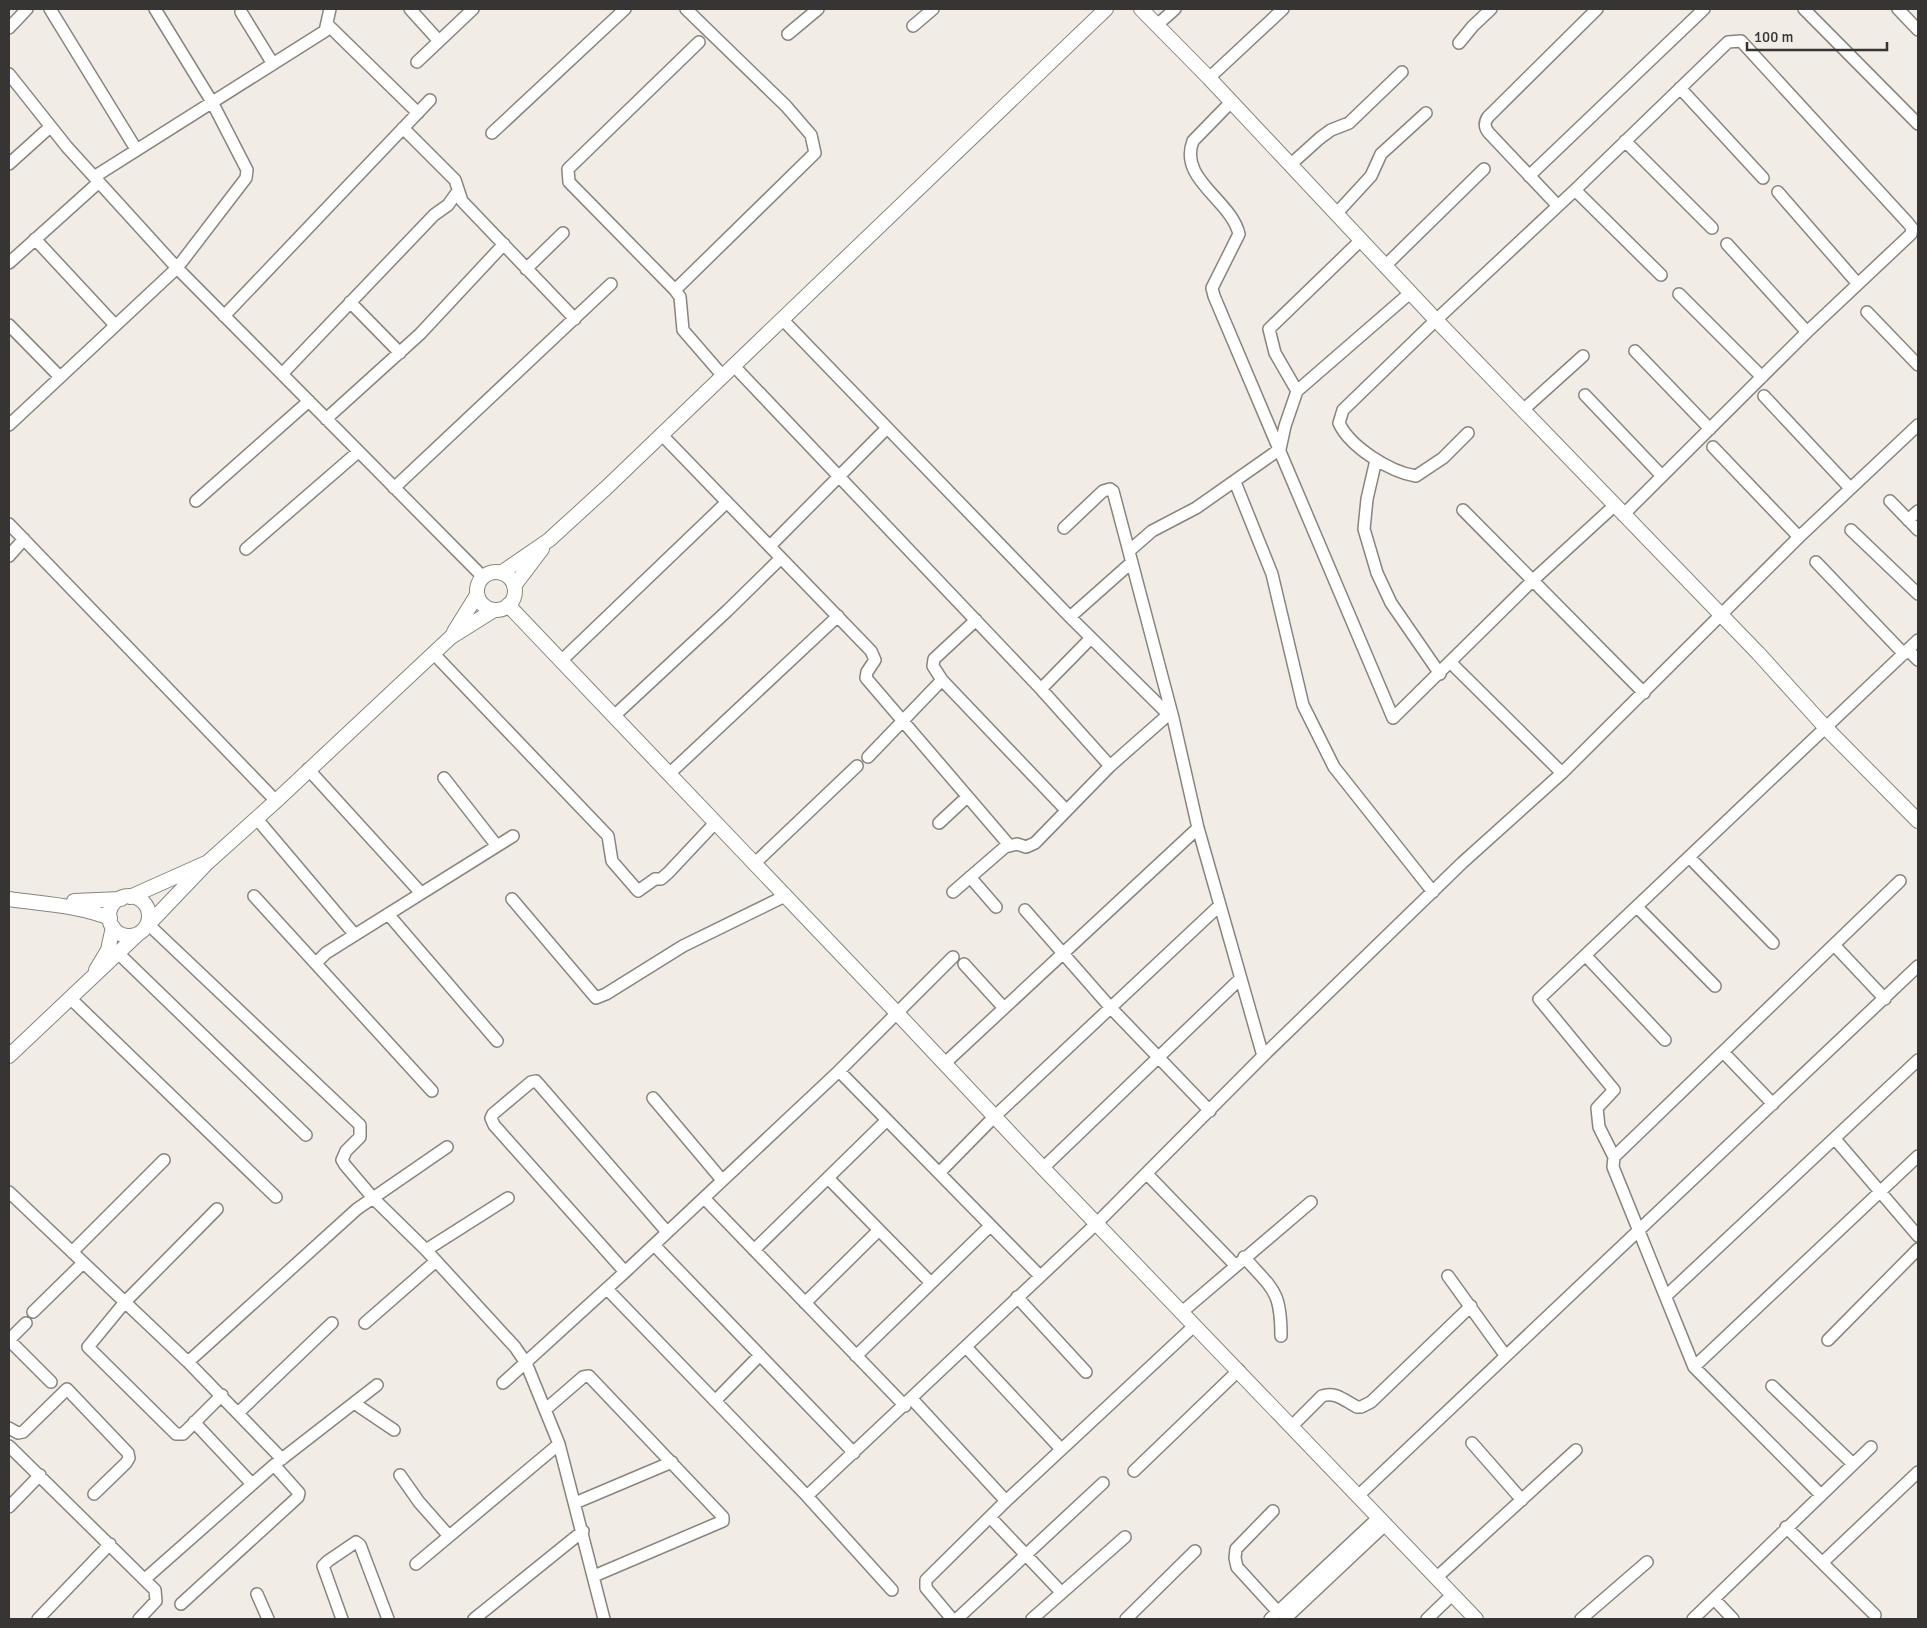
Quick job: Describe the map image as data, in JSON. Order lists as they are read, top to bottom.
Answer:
{
  "scale_bar": "100 m"
}
